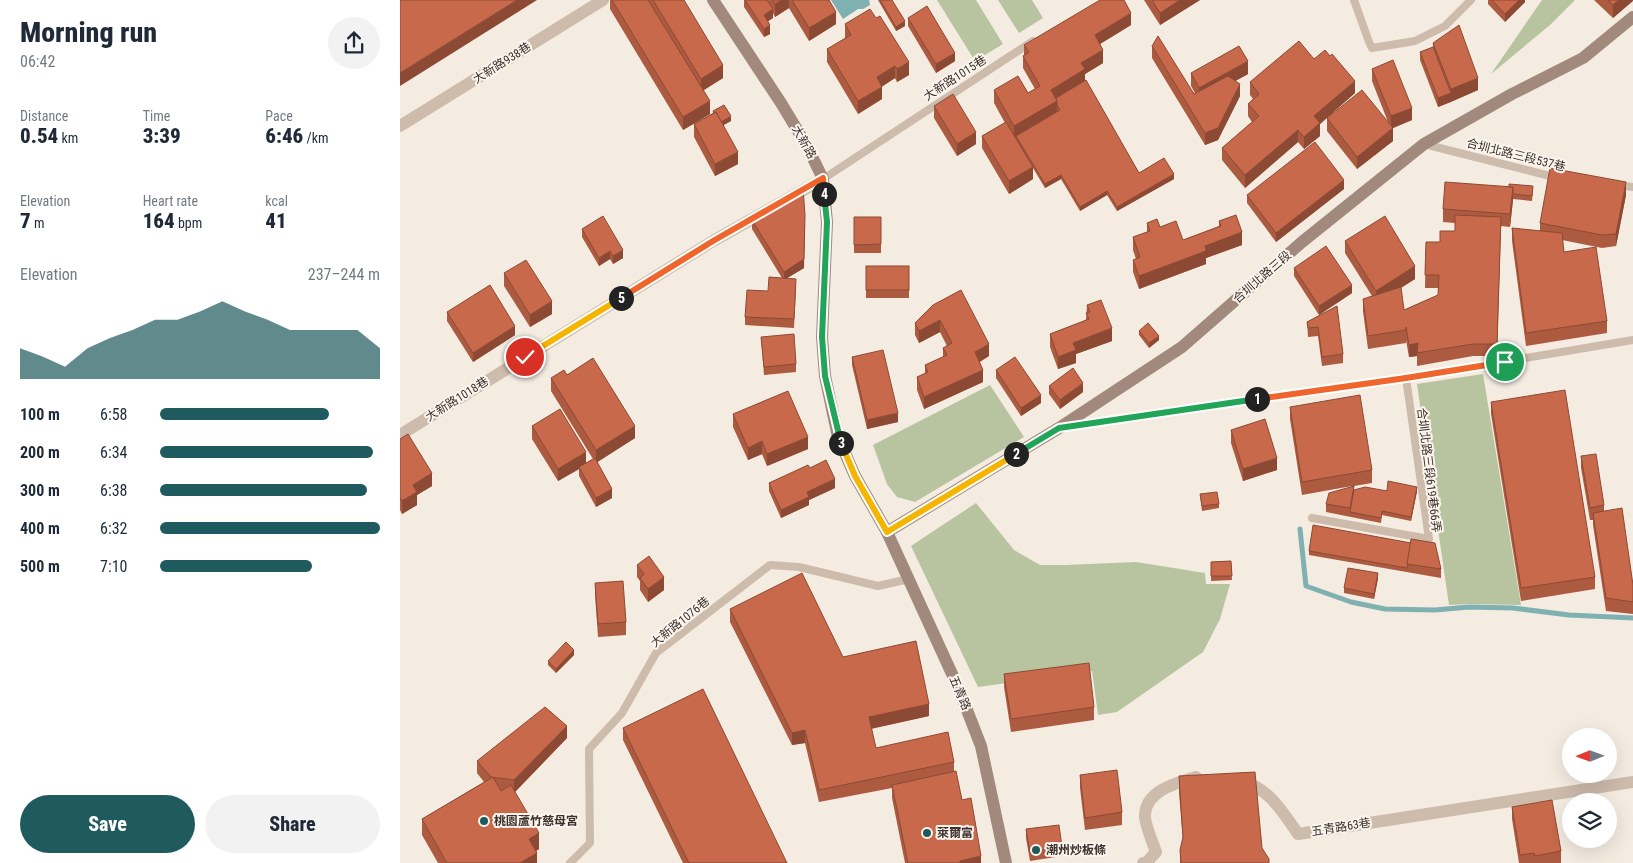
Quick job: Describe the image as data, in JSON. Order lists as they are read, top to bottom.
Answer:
{
  "streets": {
    "street": [
      "大新路938巷",
      "大新路",
      "合圳北路三段",
      "大新路1018巷",
      "五青路",
      "五青路63巷"
    ],
    "lane": [
      "大新路1015巷",
      "合圳北路三段537巷",
      "合圳北路三段619巷66弄",
      "大新路1076巷"
    ]
  },
  "crossings": [
    ["大新路1015巷", "大新路"],
    ["大新路1015巷", "大新路1018巷"],
    ["大新路", "合圳北路三段"],
    ["大新路", "大新路1018巷"],
    ["大新路", "五青路"],
    ["合圳北路三段537巷", "合圳北路三段"],
    ["合圳北路三段", "五青路"],
    ["大新路1076巷", "五青路"]
  ],
  "places": ["桃園蘆竹慈母宮", "萊爾富", "潮州炒板條"],
  "north": "left",
  "page": {
    "heading": ["Morning run", "06:42"],
    "stats": [
      ["Distance", "0.54 km"],
      ["Time", "3:39"],
      ["Pace", "6:46 /km"],
      ["Elevation", "7 m"],
      ["Heart rate", "164 bpm"],
      ["kcal", "41"]
    ],
    "pins": [
      "4",
      "5",
      "1",
      "3",
      "2"
    ],
    "chart": ["Elevation", "237–244 m"],
    "list": [
      {
        "name": "100 m",
        "note": "6:58"
      },
      {
        "name": "200 m",
        "note": "6:34"
      },
      {
        "name": "300 m",
        "note": "6:38"
      },
      {
        "name": "400 m",
        "note": "6:32"
      },
      {
        "name": "500 m",
        "note": "7:10"
      }
    ],
    "buttons": ["Save", "Share"]
  }
}
